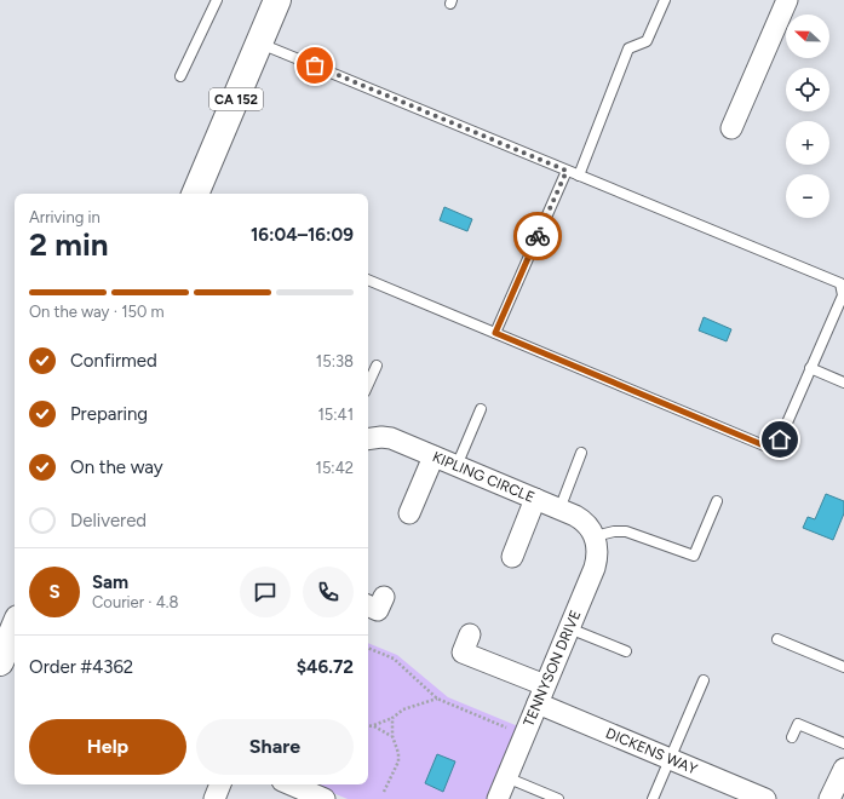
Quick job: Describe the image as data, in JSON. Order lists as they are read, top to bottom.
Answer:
{
  "streets": {
    "main road": ["CA 152"],
    "street": ["KIPLING CIRCLE", "TENNYSON DRIVE", "DICKENS WAY"]
  },
  "crossings": [
    ["KIPLING CIRCLE", "TENNYSON DRIVE"],
    ["TENNYSON DRIVE", "DICKENS WAY"]
  ],
  "north": "left",
  "page": {
    "map_buttons": ["+", "−"],
    "heading": ["2 min", "Arriving in", "16:04–16:09"],
    "panel": [
      "Sam",
      "Courier · 4.8",
      "Order #4362",
      "$46.72"
    ],
    "bar": "On the way · 150 m",
    "list": [
      ["Confirmed", "15:38"],
      ["Preparing", "15:41"],
      ["On the way", "15:42"],
      "Delivered"
    ],
    "round": "S",
    "buttons": ["Help", "Share"]
  }
}
